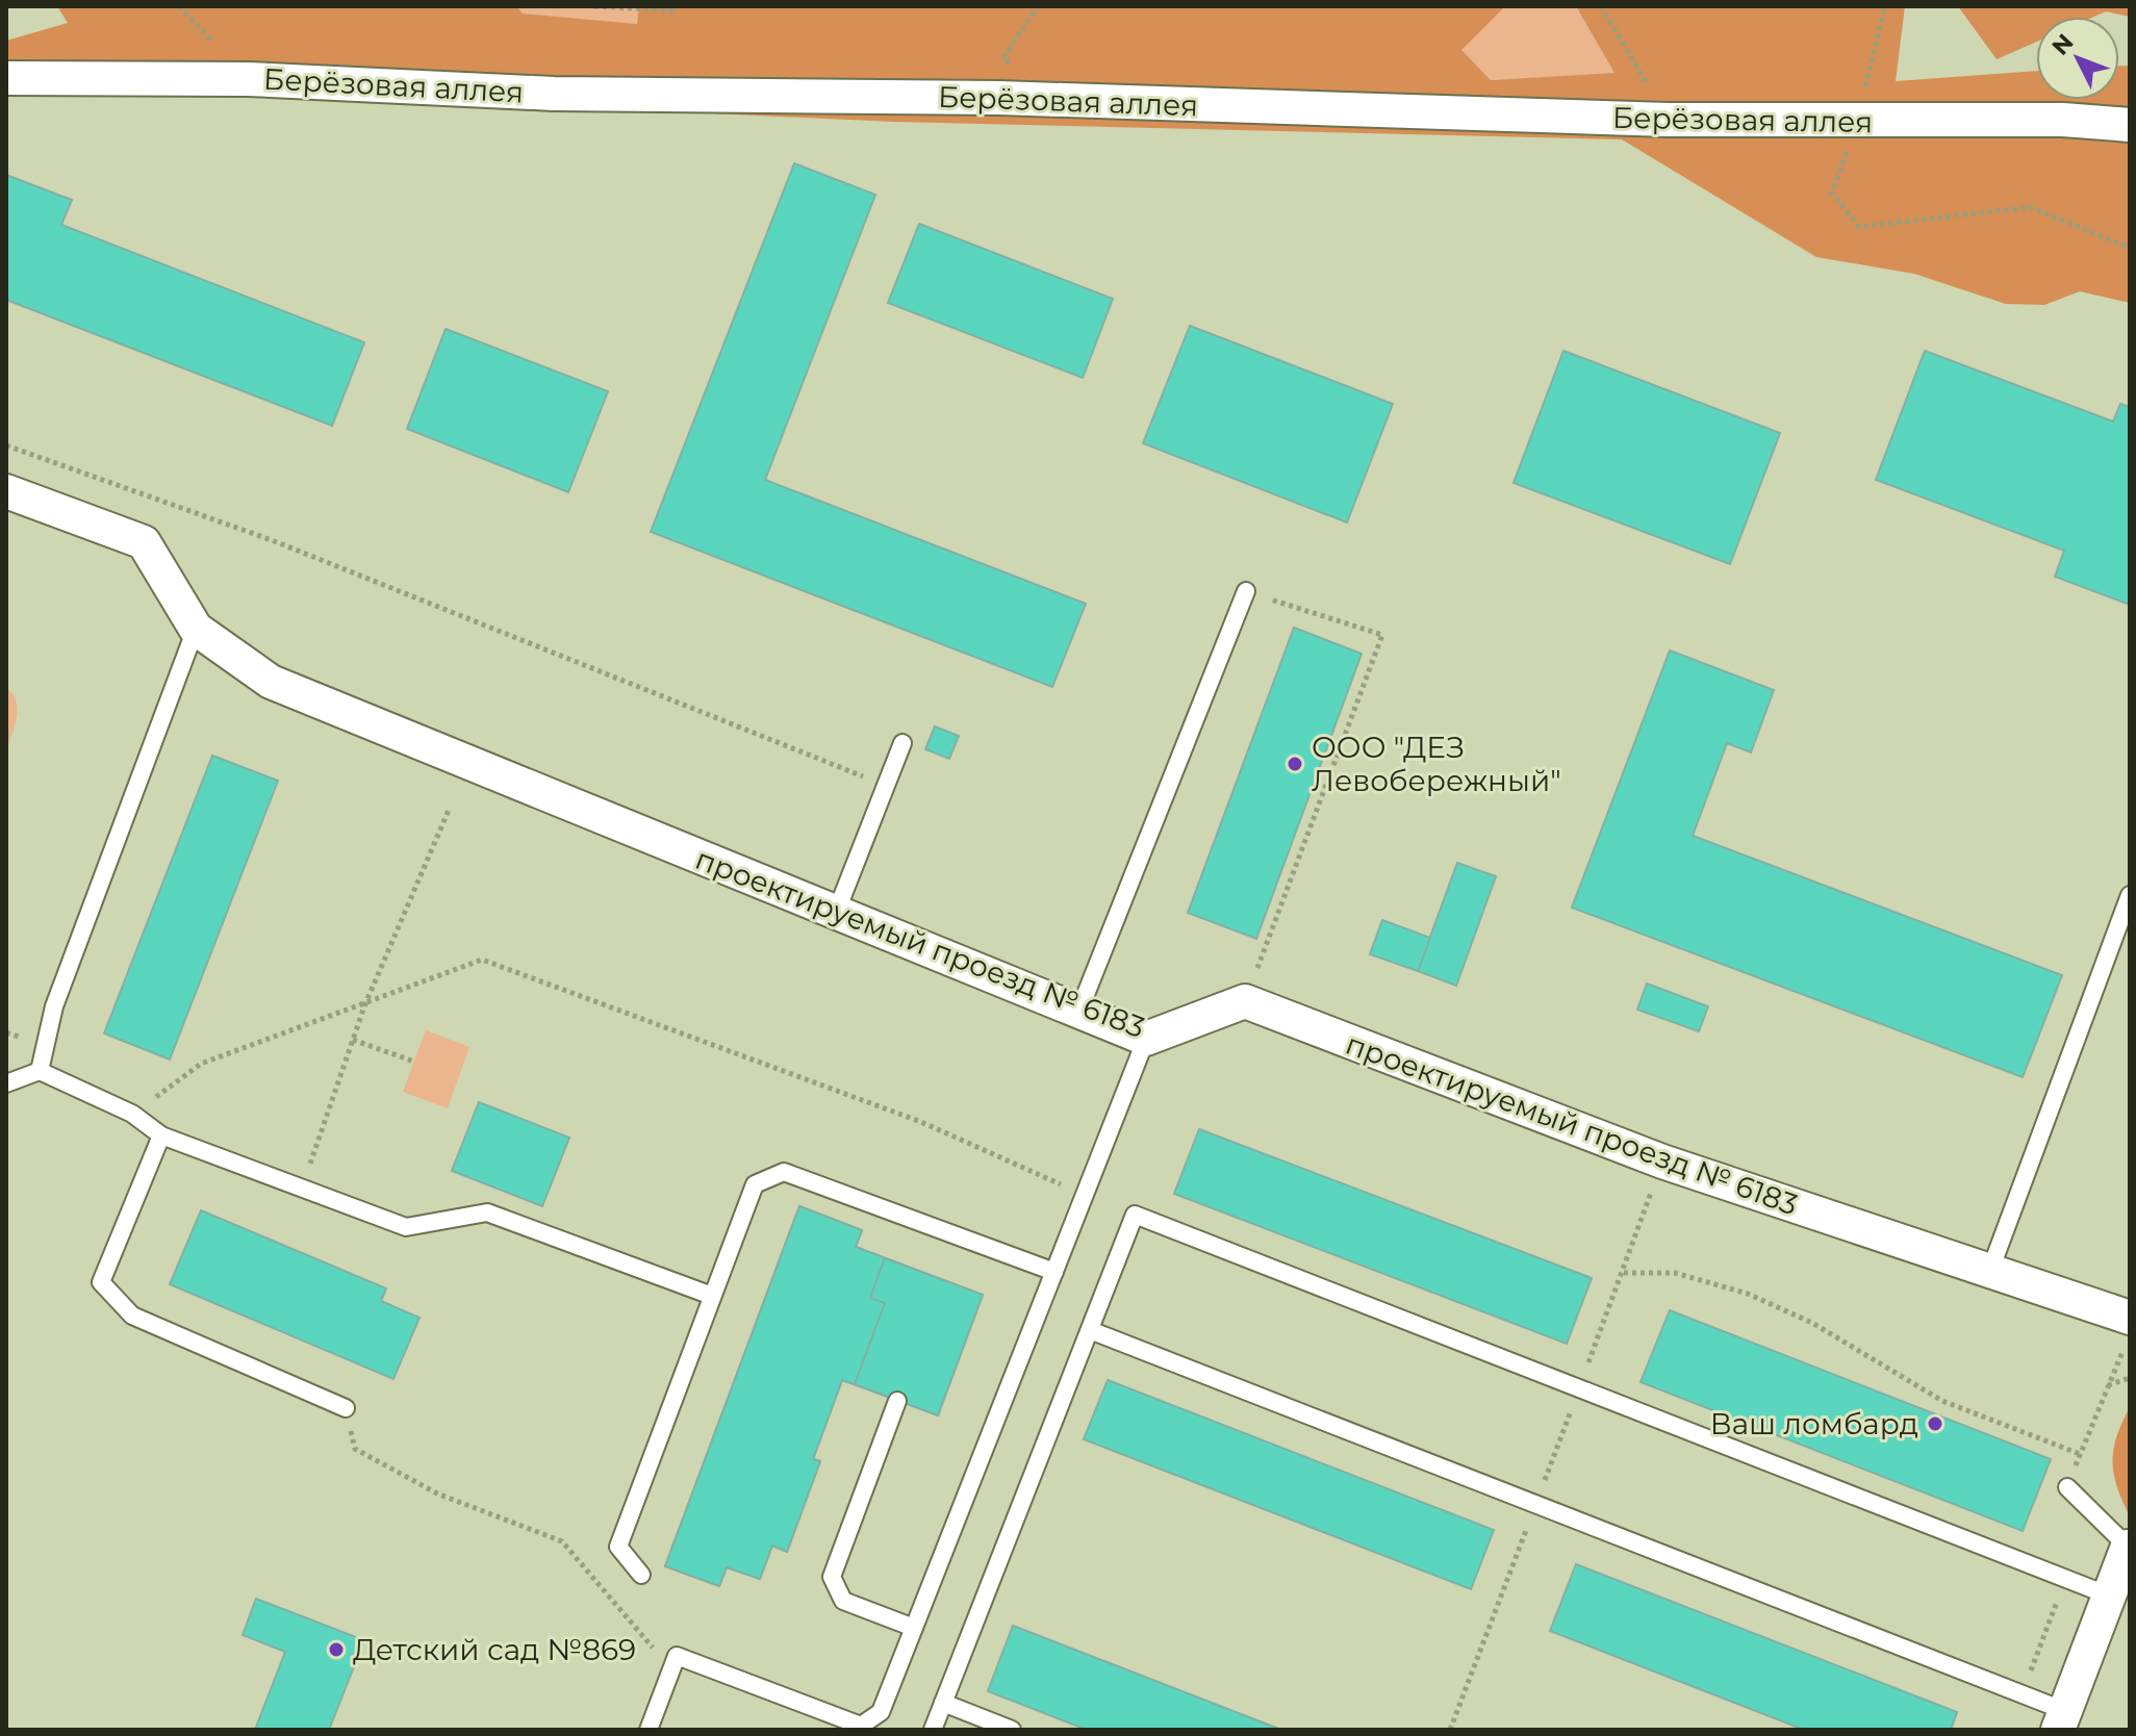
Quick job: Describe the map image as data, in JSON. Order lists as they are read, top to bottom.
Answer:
{
  "streets": {
    "street": ["Берёзовая аллея", "проектируемый проезд № 6183"]
  },
  "places": ["ООО \"ДЕЗ Левобережный\"", "Ваш ломбард", "Детский сад №869"],
  "north": "top left"
}
